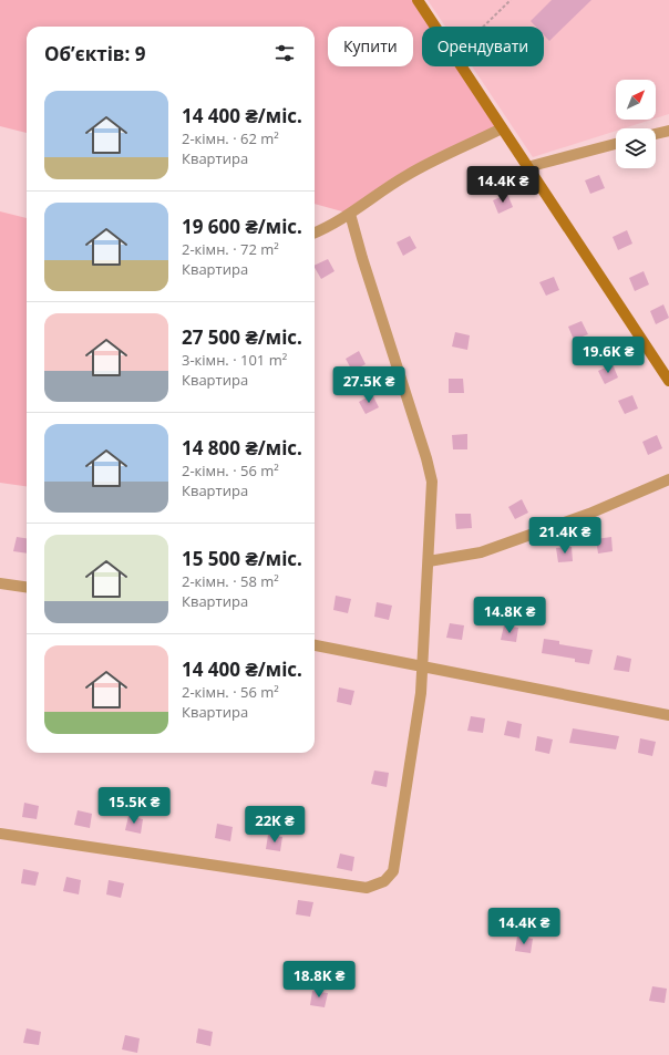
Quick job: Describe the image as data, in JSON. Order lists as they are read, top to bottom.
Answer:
{
  "north": "top right",
  "page": {
    "chip": ["Купити", "Орендувати"],
    "heading": "Об’єктів: 9",
    "list": [
      {
        "name": "14 400 ₴/міс.",
        "note": "2-кімн. · 62 m² · Квартира"
      },
      {
        "name": "19 600 ₴/міс.",
        "note": "2-кімн. · 72 m² · Квартира"
      },
      {
        "name": "27 500 ₴/міс.",
        "note": "3-кімн. · 101 m² · Квартира"
      },
      {
        "name": "14 800 ₴/міс.",
        "note": "2-кімн. · 56 m² · Квартира"
      },
      {
        "name": "15 500 ₴/міс.",
        "note": "2-кімн. · 58 m² · Квартира"
      },
      {
        "name": "14 400 ₴/міс.",
        "note": "2-кімн. · 56 m² · Квартира"
      }
    ],
    "price": [
      "14.4K ₴",
      "19.6K ₴",
      "27.5K ₴",
      "21.4K ₴",
      "14.8K ₴",
      "15.5K ₴",
      "22K ₴",
      "14.4K ₴",
      "18.8K ₴"
    ]
  }
}
